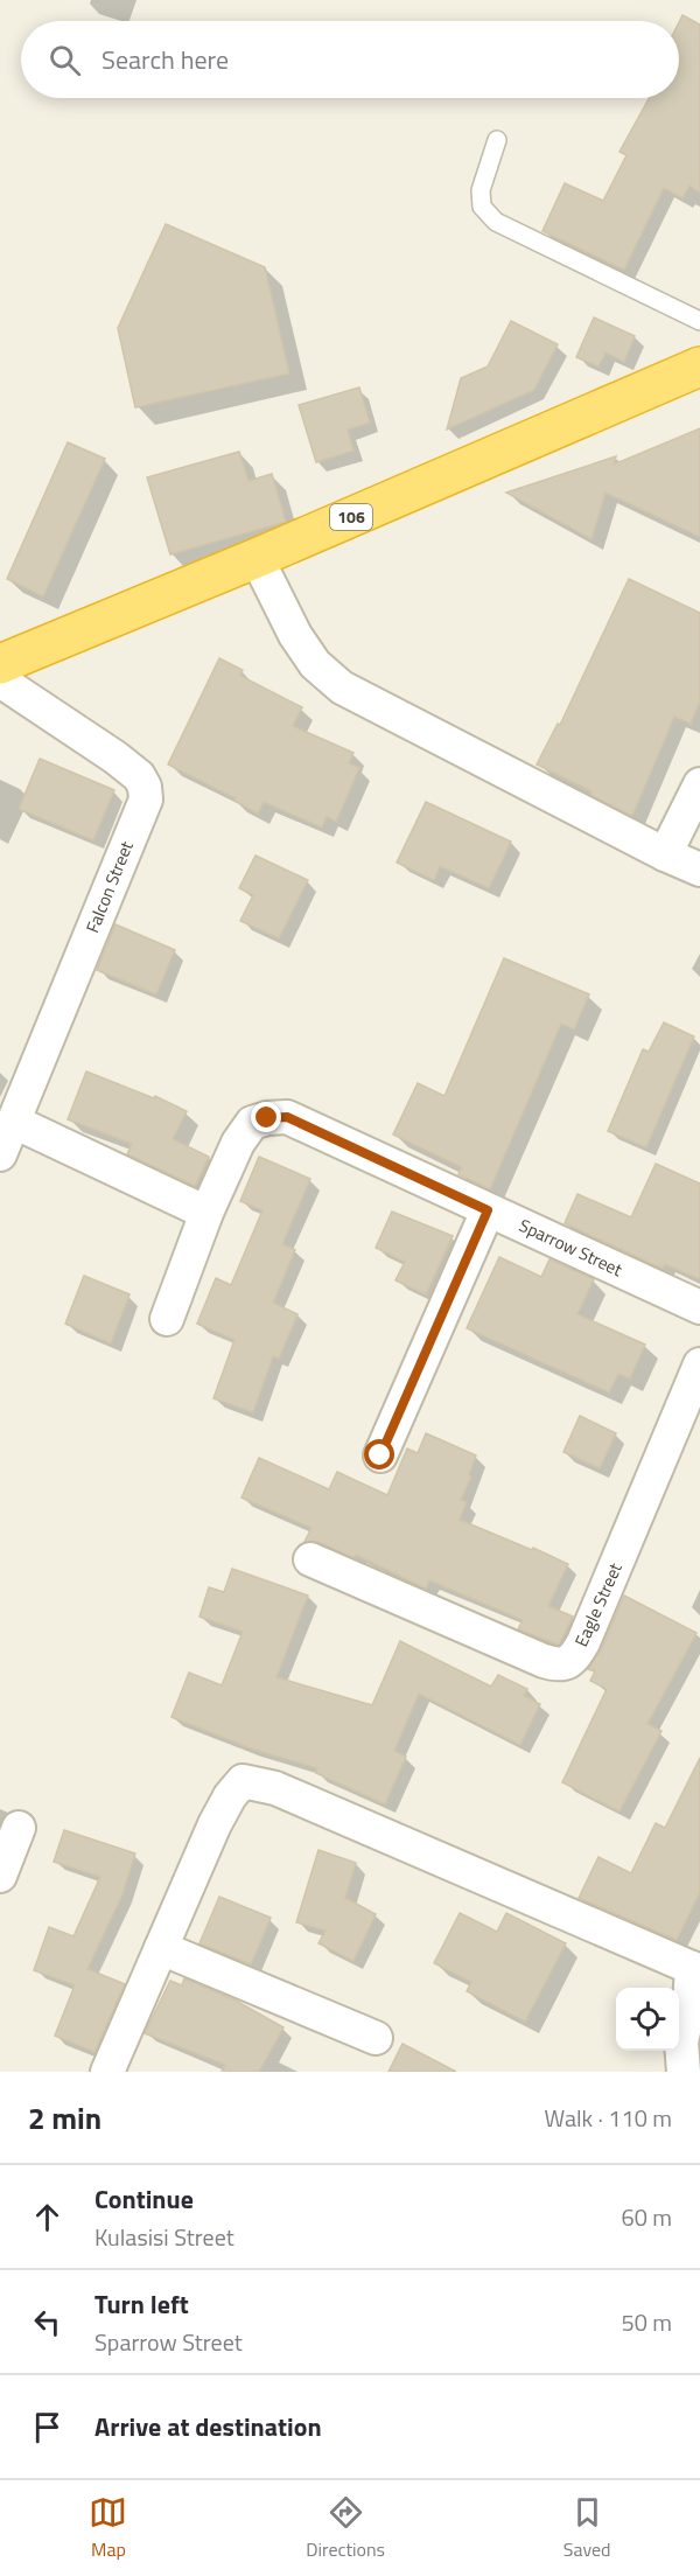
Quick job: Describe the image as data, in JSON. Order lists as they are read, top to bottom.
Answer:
{
  "streets": {
    "highway": ["106"],
    "street": ["Falcon Street", "Sparrow Street", "Eagle Street"]
  },
  "page": {
    "search": "Search here",
    "heading": ["2 min", "Walk · 110 m"],
    "list": [
      ["Continue", "Kulasisi Street", "60 m"],
      ["Turn left", "Sparrow Street", "50 m"],
      "Arrive at destination"
    ],
    "nav": ["Map", "Directions", "Saved"]
  }
}
